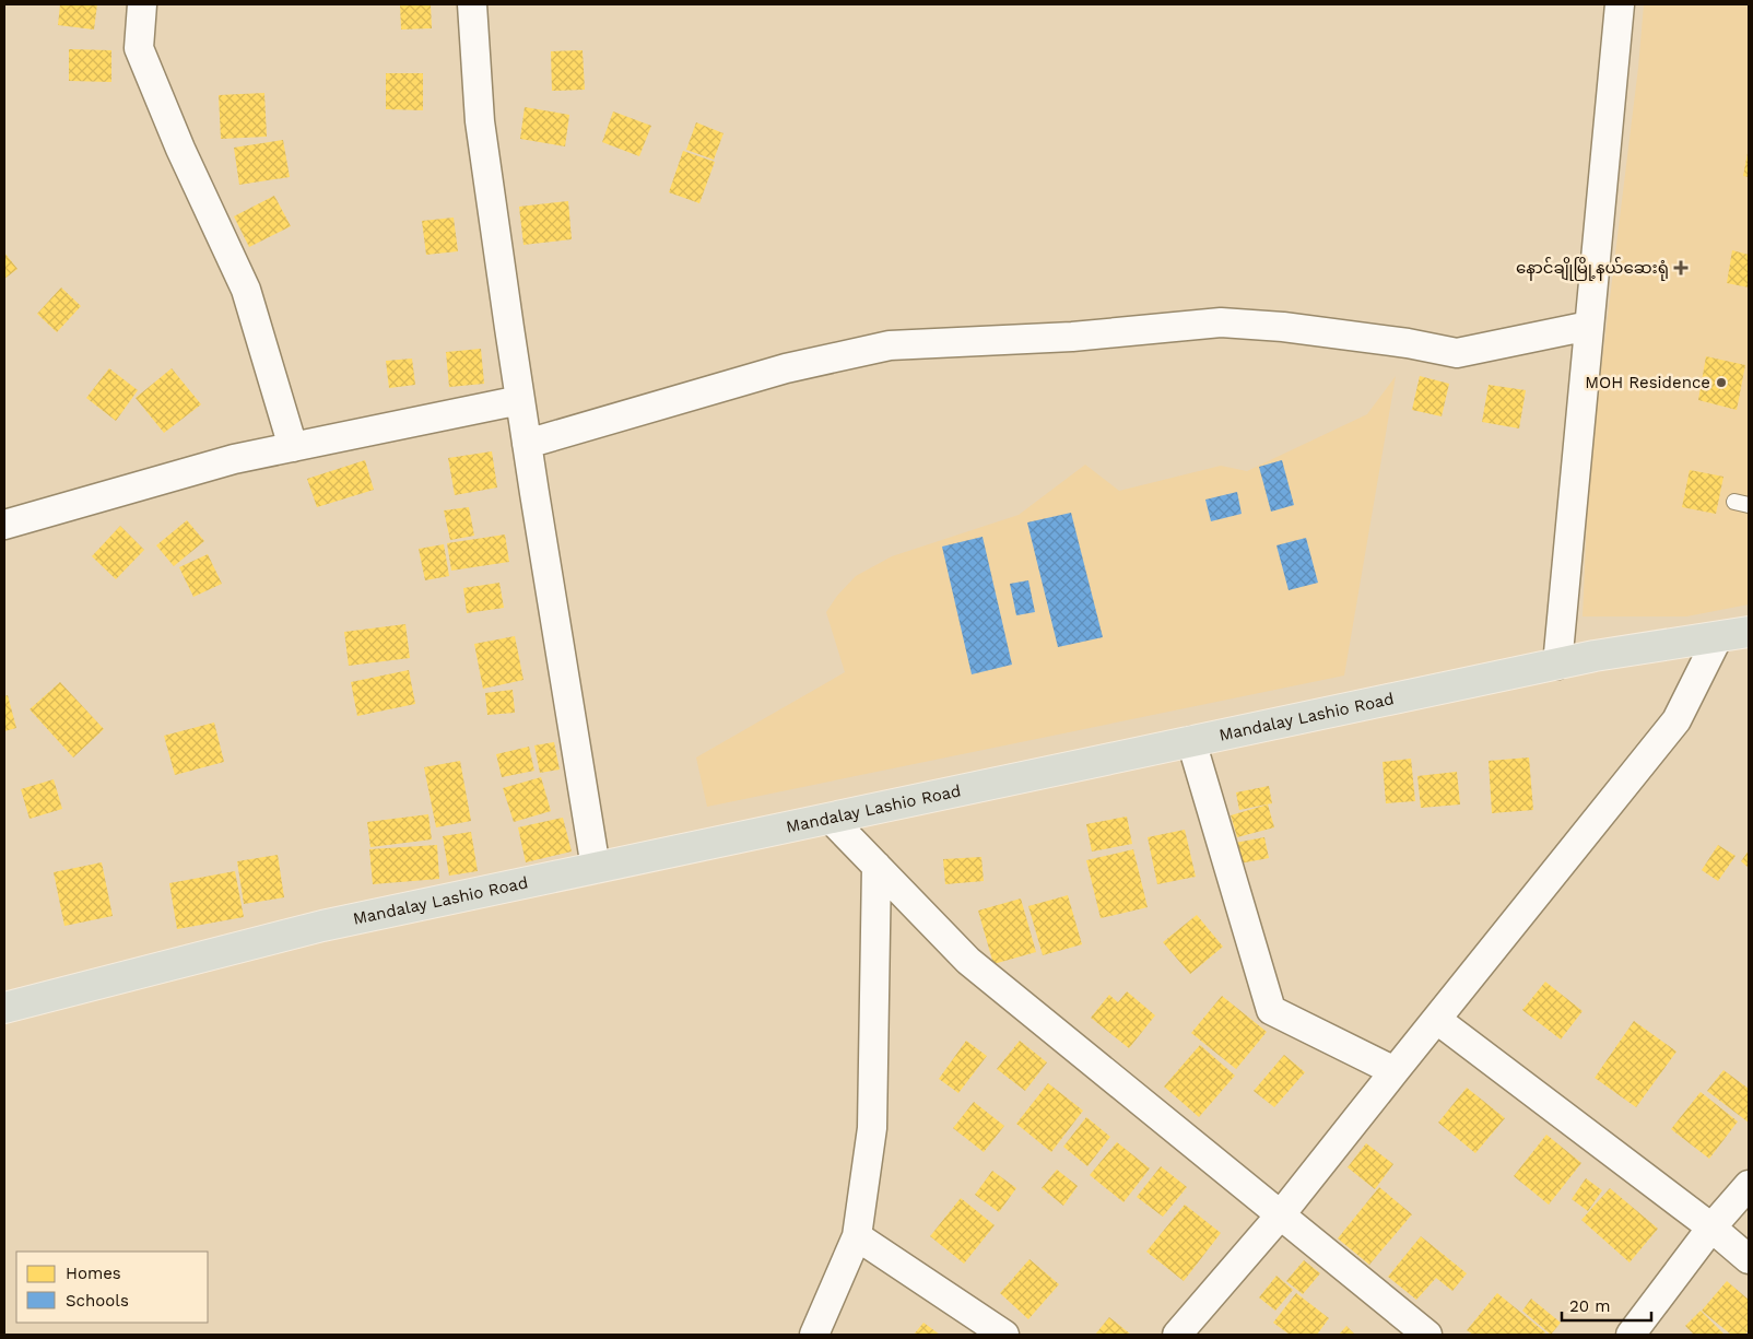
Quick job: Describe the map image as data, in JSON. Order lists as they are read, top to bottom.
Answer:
{
  "streets": {
    "highway": ["Mandalay Lashio Road"]
  },
  "places": {
    "health": ["နောင်ချိုမြို့နယ်ဆေးရုံ"],
    "other": ["MOH Residence"]
  },
  "legend": ["Homes", "Schools"],
  "scale_bar": "20 m"
}
